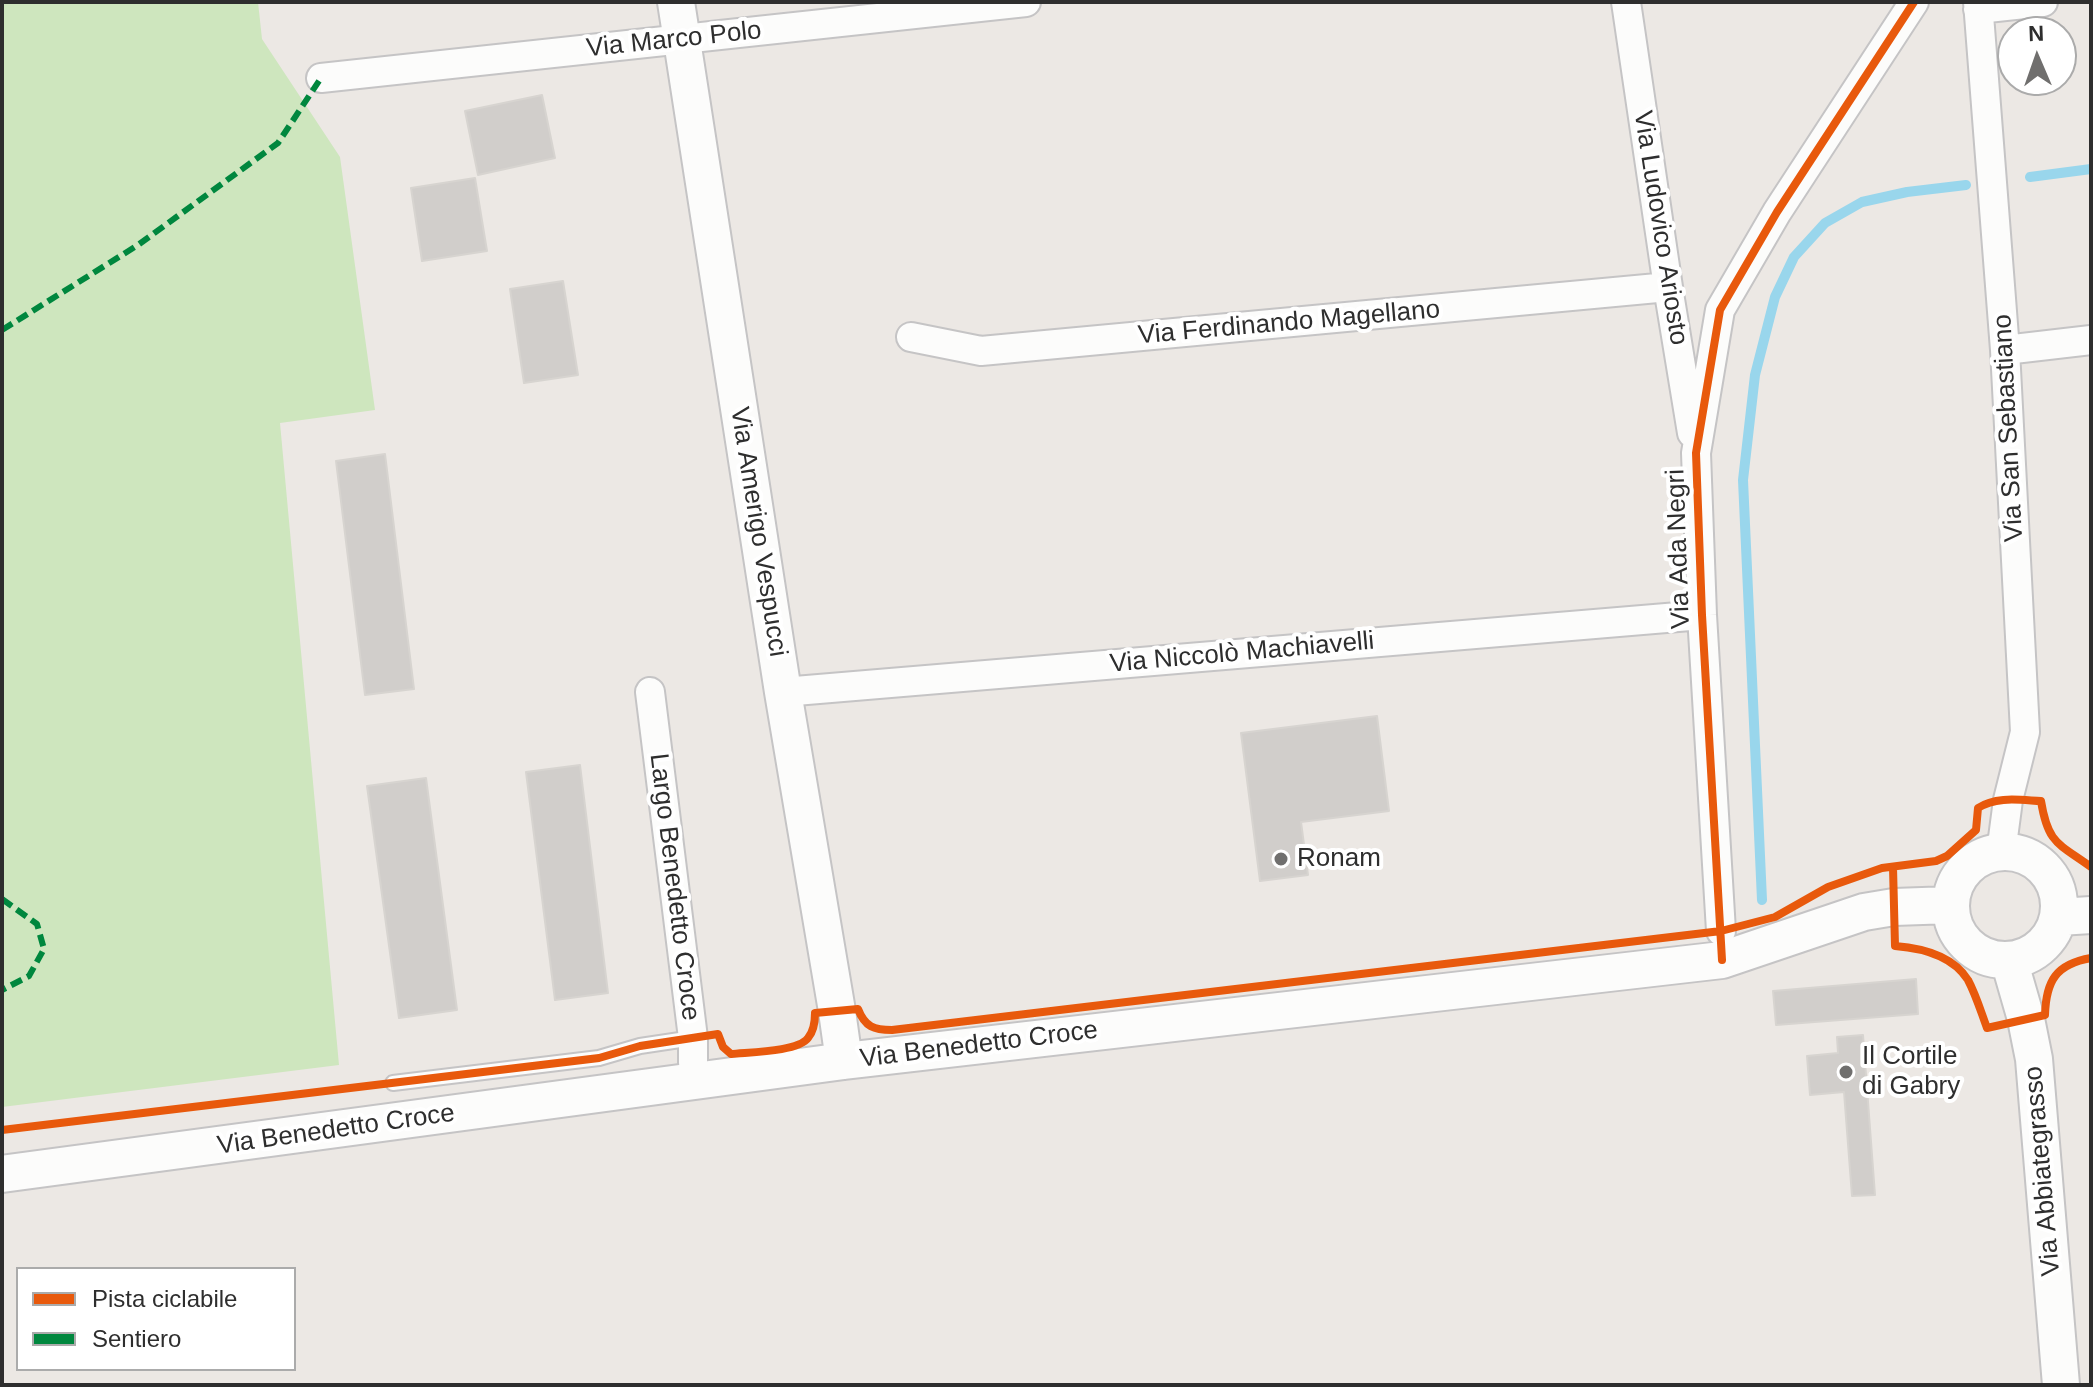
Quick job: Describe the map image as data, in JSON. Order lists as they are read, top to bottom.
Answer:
{
  "streets": {
    "street": [
      "Via Marco Polo",
      "Via Ludovico Ariosto",
      "Via Ferdinando Magellano",
      "Via San Sebastiano",
      "Via Amerigo Vespucci",
      "Via Ada Negri",
      "Via Niccolò Machiavelli",
      "Largo Benedetto Croce",
      "Via Benedetto Croce",
      "Via Abbiategrasso"
    ]
  },
  "crossings": [
    ["Via Marco Polo", "Via Amerigo Vespucci"],
    ["Via Ludovico Ariosto", "Via Ferdinando Magellano"],
    ["Via Ludovico Ariosto", "Via Ada Negri"],
    ["Via San Sebastiano", "Via Benedetto Croce"],
    ["Via San Sebastiano", "Via Abbiategrasso"],
    ["Via Amerigo Vespucci", "Via Niccolò Machiavelli"],
    ["Via Amerigo Vespucci", "Via Benedetto Croce"],
    ["Via Ada Negri", "Via Niccolò Machiavelli"],
    ["Largo Benedetto Croce", "Via Benedetto Croce"],
    ["Via Benedetto Croce", "Via Abbiategrasso"]
  ],
  "places": ["Ronam", "Il Cortile di Gabry"],
  "legend": ["Pista ciclabile", "Sentiero"],
  "north": "top"
}
